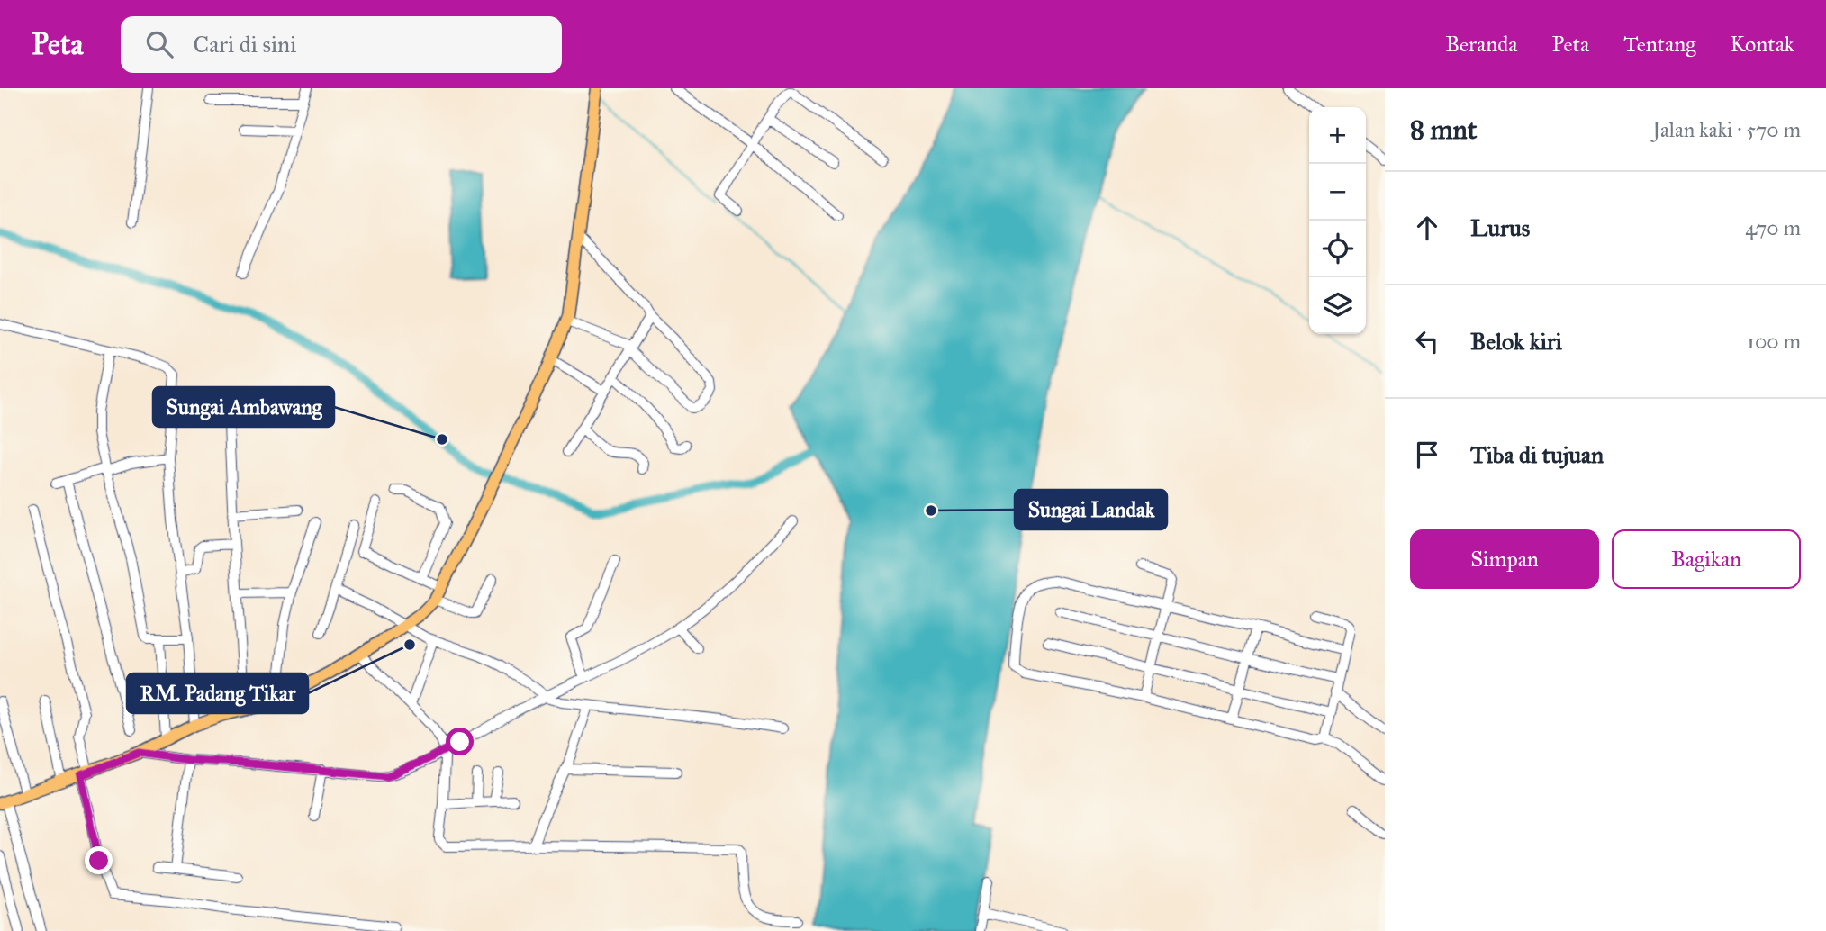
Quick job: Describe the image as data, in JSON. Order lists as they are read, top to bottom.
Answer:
{
  "places": ["Sungai Ambawang", "Sungai Landak", "RM. Padang Tikar"],
  "page": {
    "header": "Peta",
    "search": "Cari di sini",
    "nav": [
      "Beranda",
      "Peta",
      "Tentang",
      "Kontak"
    ],
    "heading": ["8 mnt", "Jalan kaki · 570 m"],
    "map_buttons": ["+", "−"],
    "list": [
      ["Lurus", "470 m"],
      ["Belok kiri", "100 m"],
      "Tiba di tujuan"
    ],
    "buttons": ["Simpan", "Bagikan"]
  }
}
